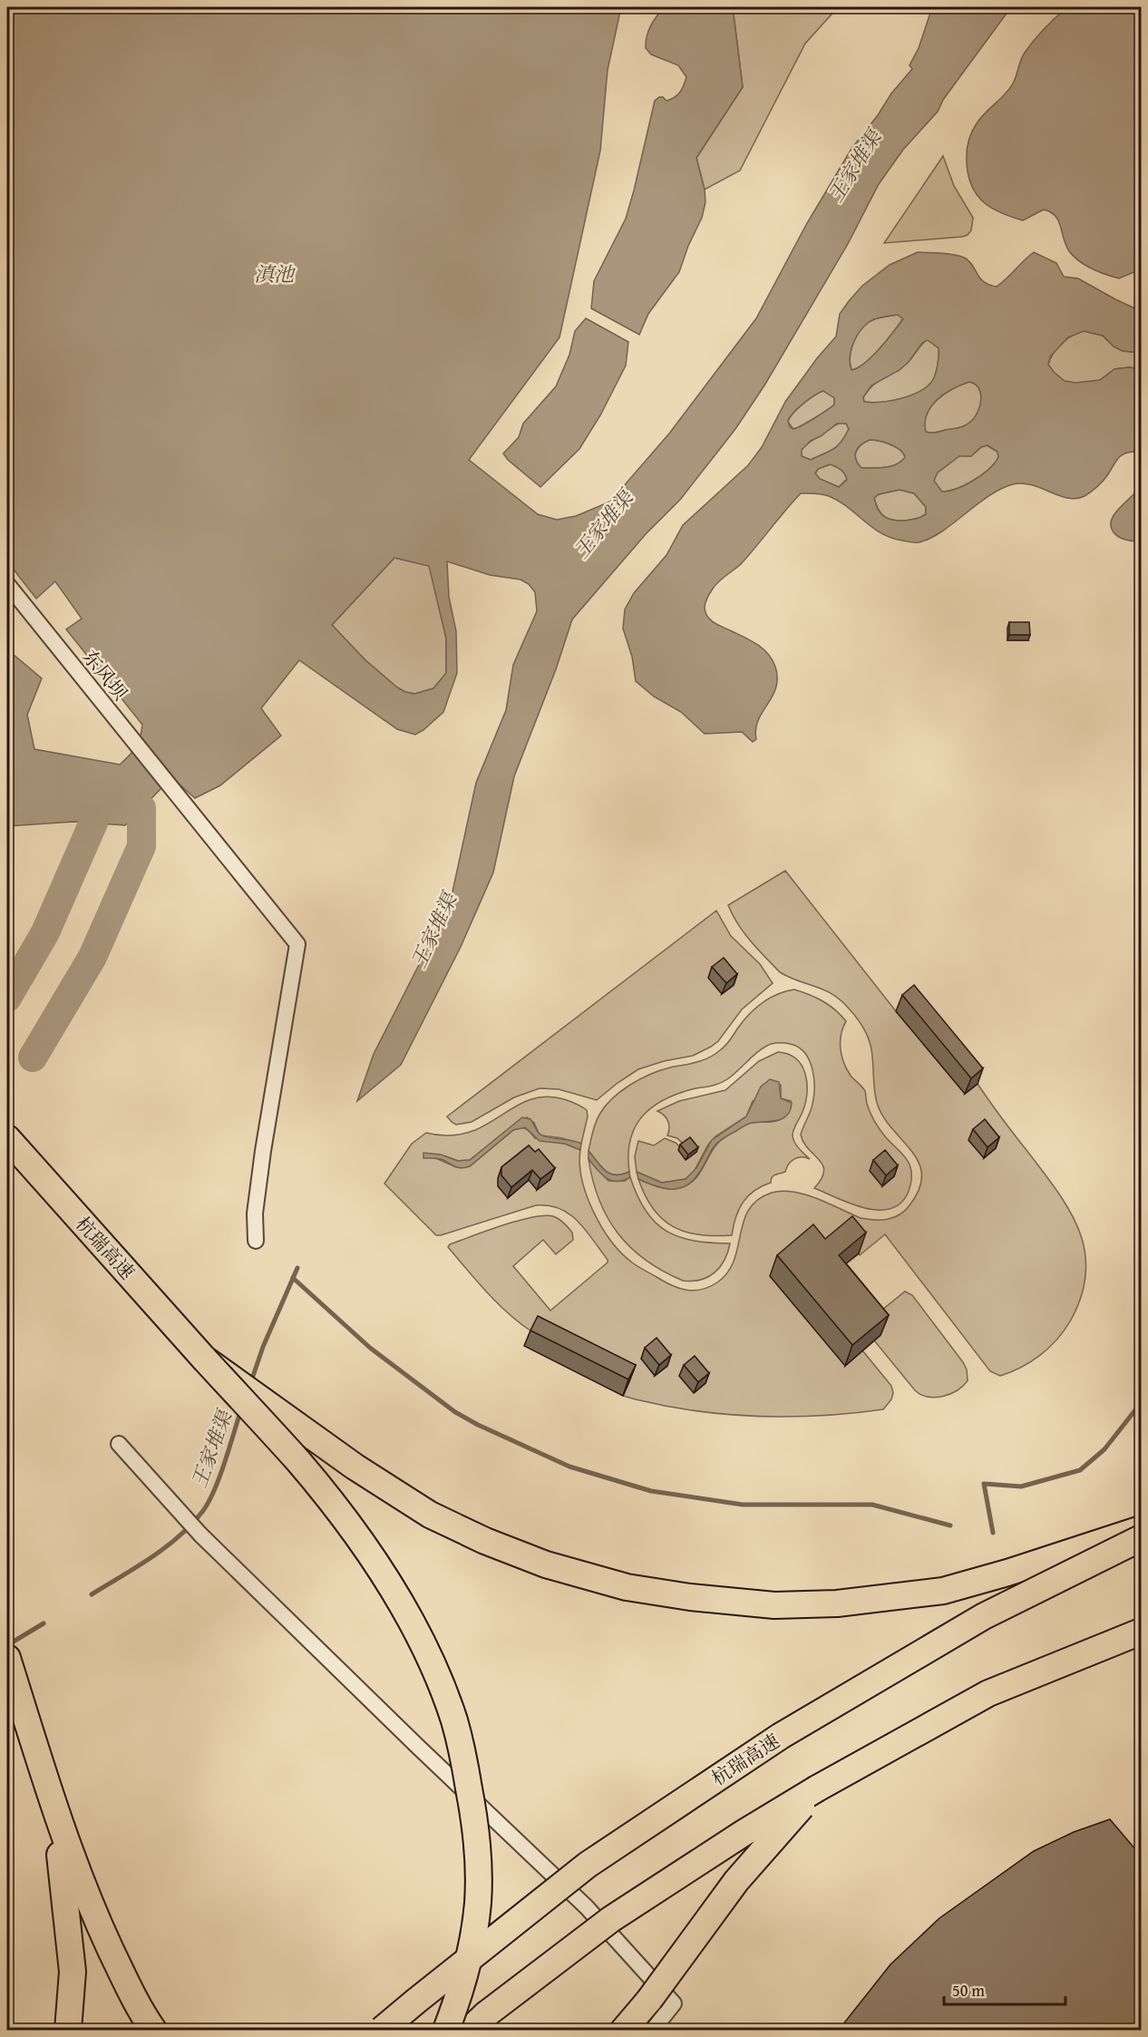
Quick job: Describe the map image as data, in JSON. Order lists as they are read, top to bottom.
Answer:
{
  "streets": {
    "highway": ["杭瑞高速"],
    "street": ["东风坝"]
  },
  "water": ["王家堆渠", "滇池"],
  "scale_bar": "50 m"
}
